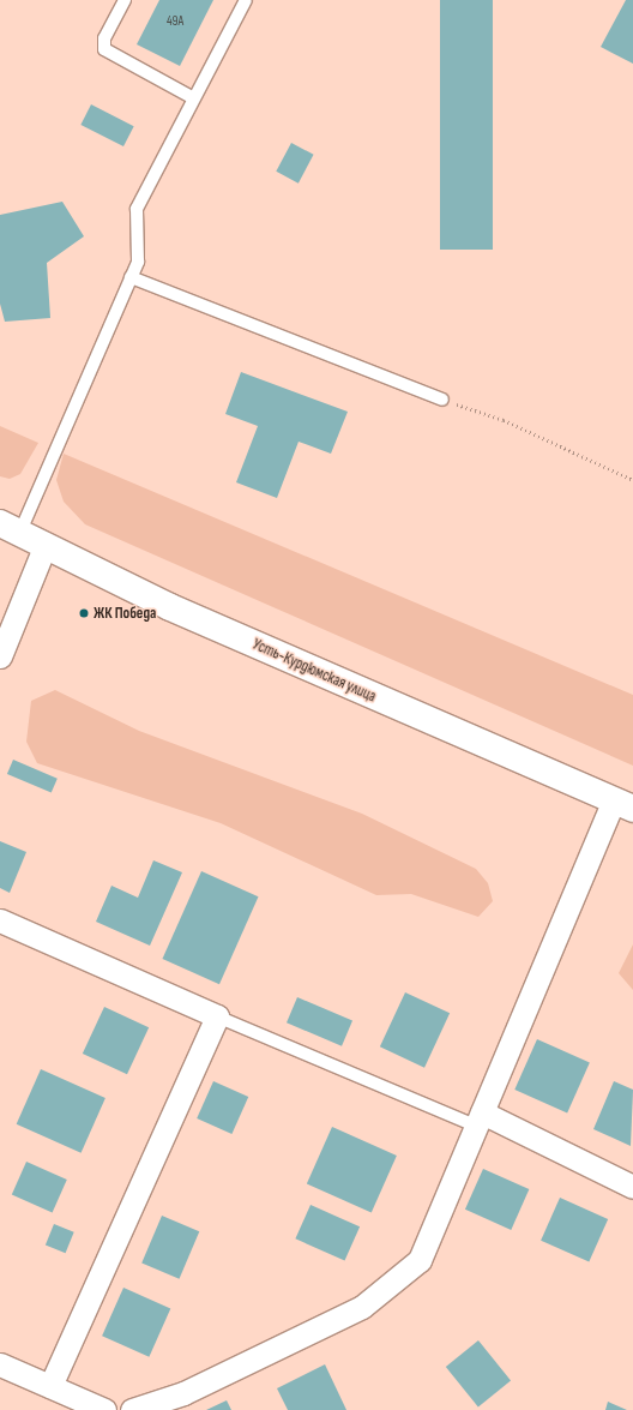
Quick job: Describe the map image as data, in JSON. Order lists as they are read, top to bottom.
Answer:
{
  "streets": {
    "main road": ["Усть-Курдюмская улица"]
  },
  "places": ["ЖК Победа"],
  "house_numbers": ["49А"]
}
